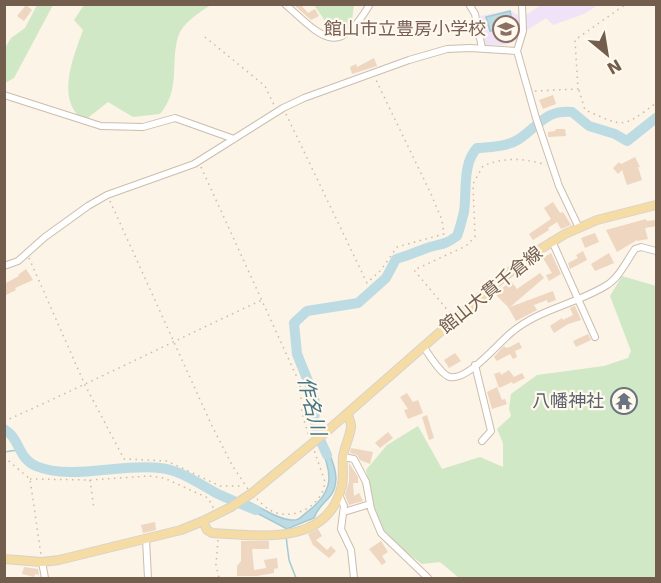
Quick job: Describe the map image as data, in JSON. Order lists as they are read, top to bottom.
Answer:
{
  "streets": {
    "main road": ["館山大貫千倉線"]
  },
  "water": ["作名川"],
  "places": {
    "school or university": ["館山市立豊房小学校"],
    "temple": ["八幡神社"]
  },
  "north": "bottom right"
}
